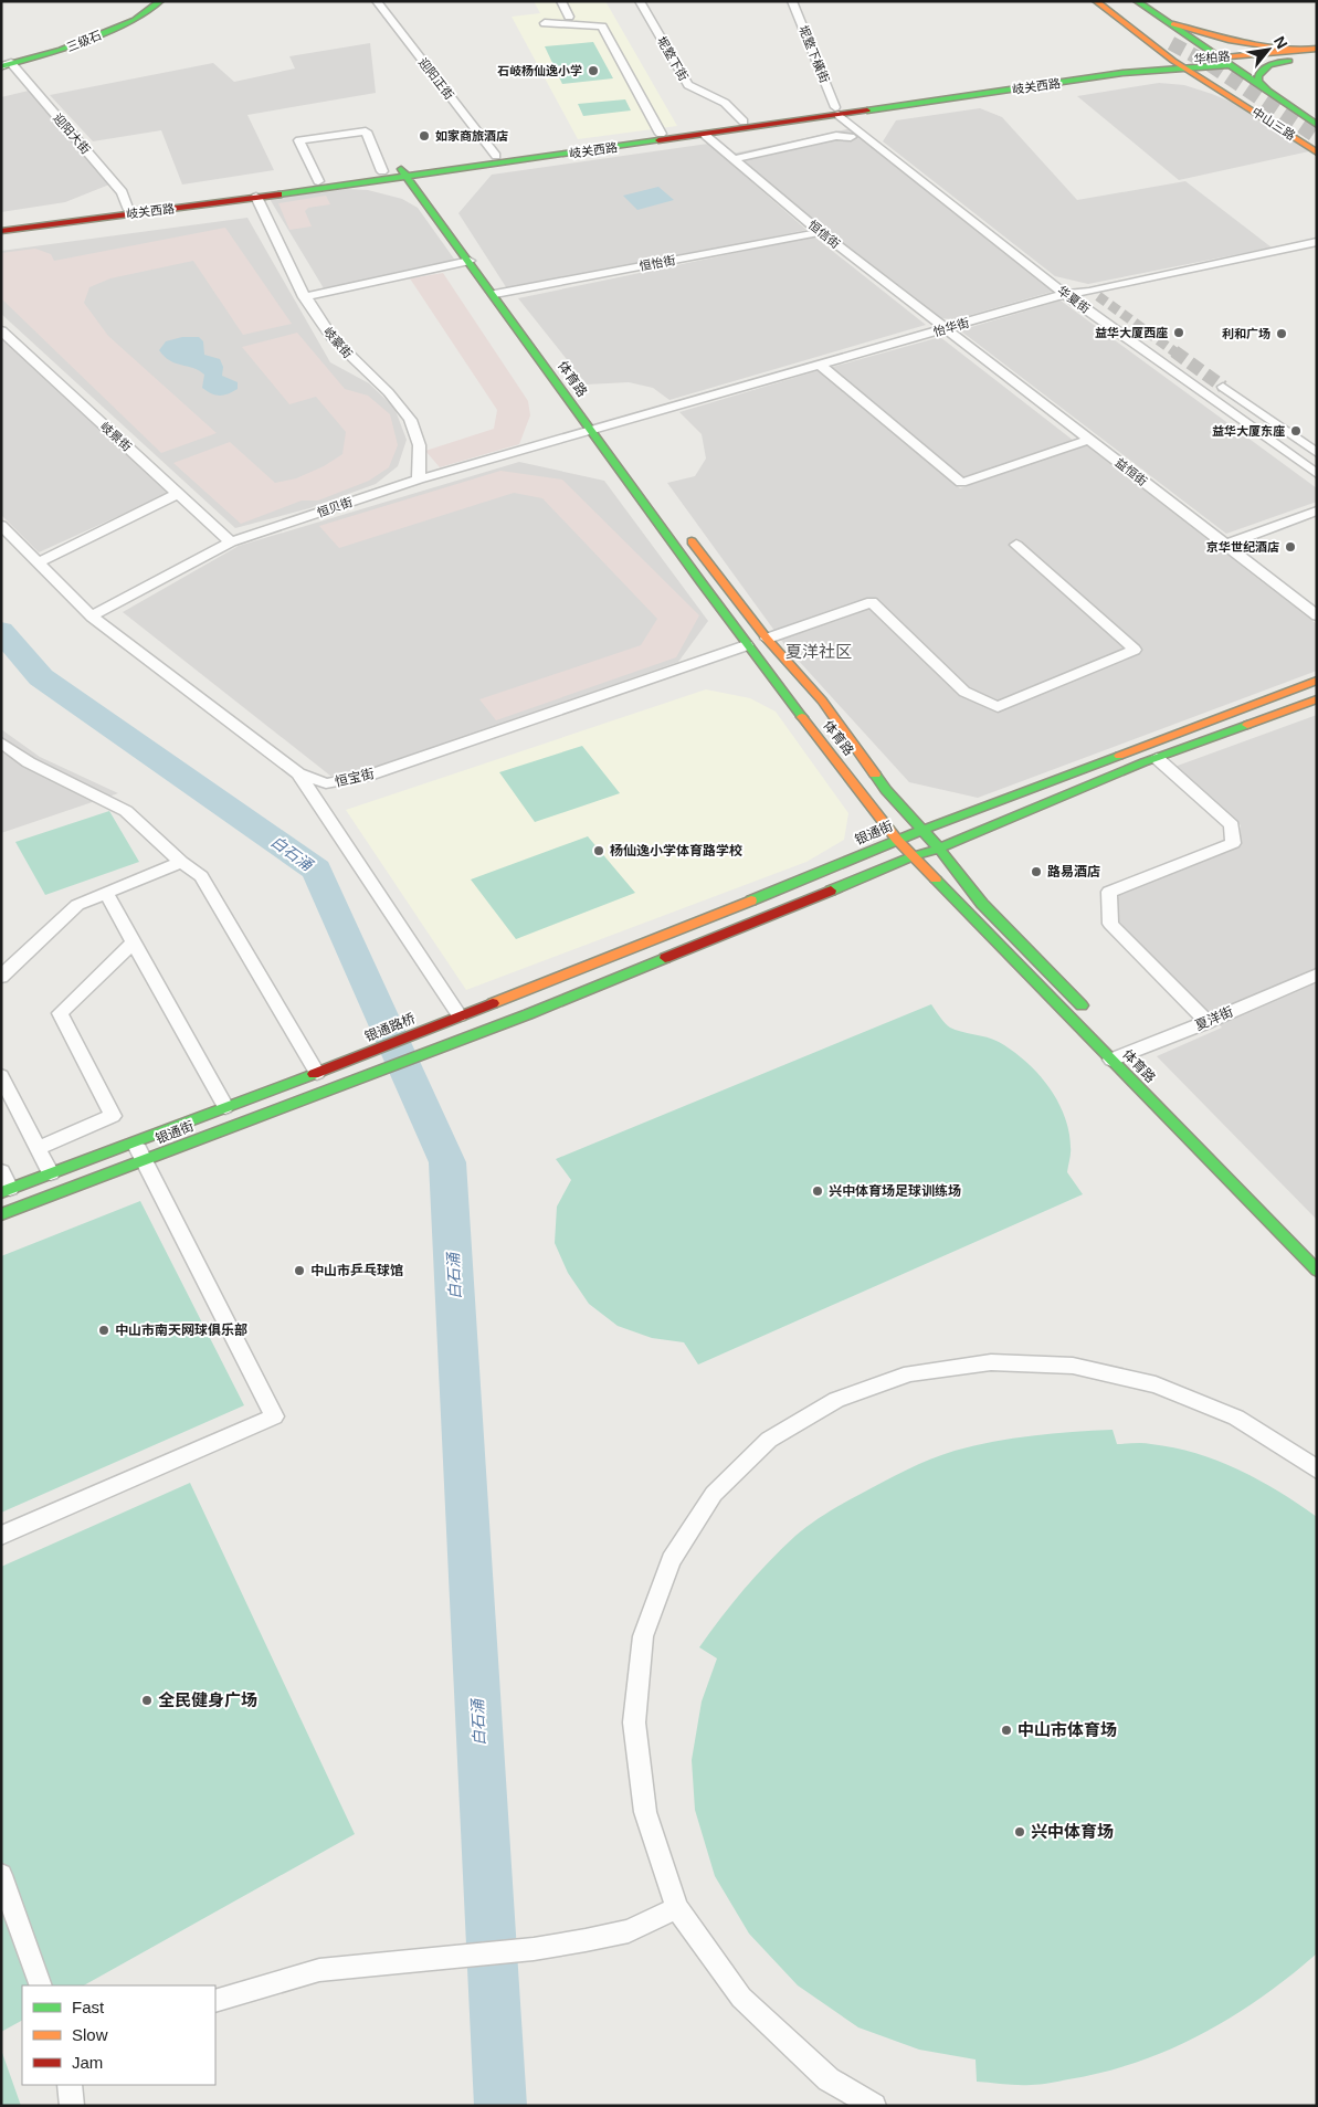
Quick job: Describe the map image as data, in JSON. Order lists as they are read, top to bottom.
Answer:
{
  "streets": {
    "main road": [
      "三级石",
      "华柏路",
      "岐关西路",
      "中山三路",
      "体育路",
      "银通街",
      "银通路桥"
    ],
    "street": [
      "坭墪下橫街",
      "坭墪下街",
      "迎阳正街",
      "迎阳大街",
      "恒信街",
      "恒怡街",
      "华夏街",
      "怡华街",
      "岐豪街",
      "岐景街",
      "益恒街",
      "恒贝街",
      "恒宝街",
      "夏洋街"
    ]
  },
  "crossings": [
    ["三级石", "迎阳大街"],
    ["坭墪下橫街", "岐关西路"],
    ["坭墪下橫街", "华夏街"],
    ["华柏路", "岐关西路"],
    ["华柏路", "中山三路"],
    ["坭墪下街", "岐关西路"],
    ["迎阳正街", "岐关西路"],
    ["岐关西路", "迎阳大街"],
    ["岐关西路", "恒信街"],
    ["岐关西路", "华夏街"],
    ["岐关西路", "岐豪街"],
    ["岐关西路", "体育路"],
    ["恒信街", "恒怡街"],
    ["恒信街", "怡华街"],
    ["恒信街", "益恒街"],
    ["恒怡街", "体育路"],
    ["华夏街", "怡华街"],
    ["怡华街", "体育路"],
    ["怡华街", "益恒街"],
    ["怡华街", "恒贝街"],
    ["岐豪街", "恒贝街"],
    ["体育路", "恒贝街"],
    ["体育路", "恒宝街"],
    ["体育路", "银通街"],
    ["体育路", "夏洋街"],
    ["岐景街", "恒贝街"],
    ["恒贝街", "恒宝街"],
    ["银通街", "银通路桥"]
  ],
  "districts": ["夏洋社区"],
  "water": ["白石涌"],
  "places": [
    "石岐杨仙逸小学",
    "如家商旅酒店",
    "益华大厦西座",
    "利和广场",
    "益华大厦东座",
    "京华世纪酒店",
    "杨仙逸小学体育路学校",
    "路易酒店",
    "兴中体育场足球训练场",
    "中山市乒乓球馆",
    "中山市南天网球俱乐部",
    "全民健身广场",
    "中山市体育场",
    "兴中体育场"
  ],
  "legend": ["Fast", "Slow", "Jam"],
  "north": "top right"
}
